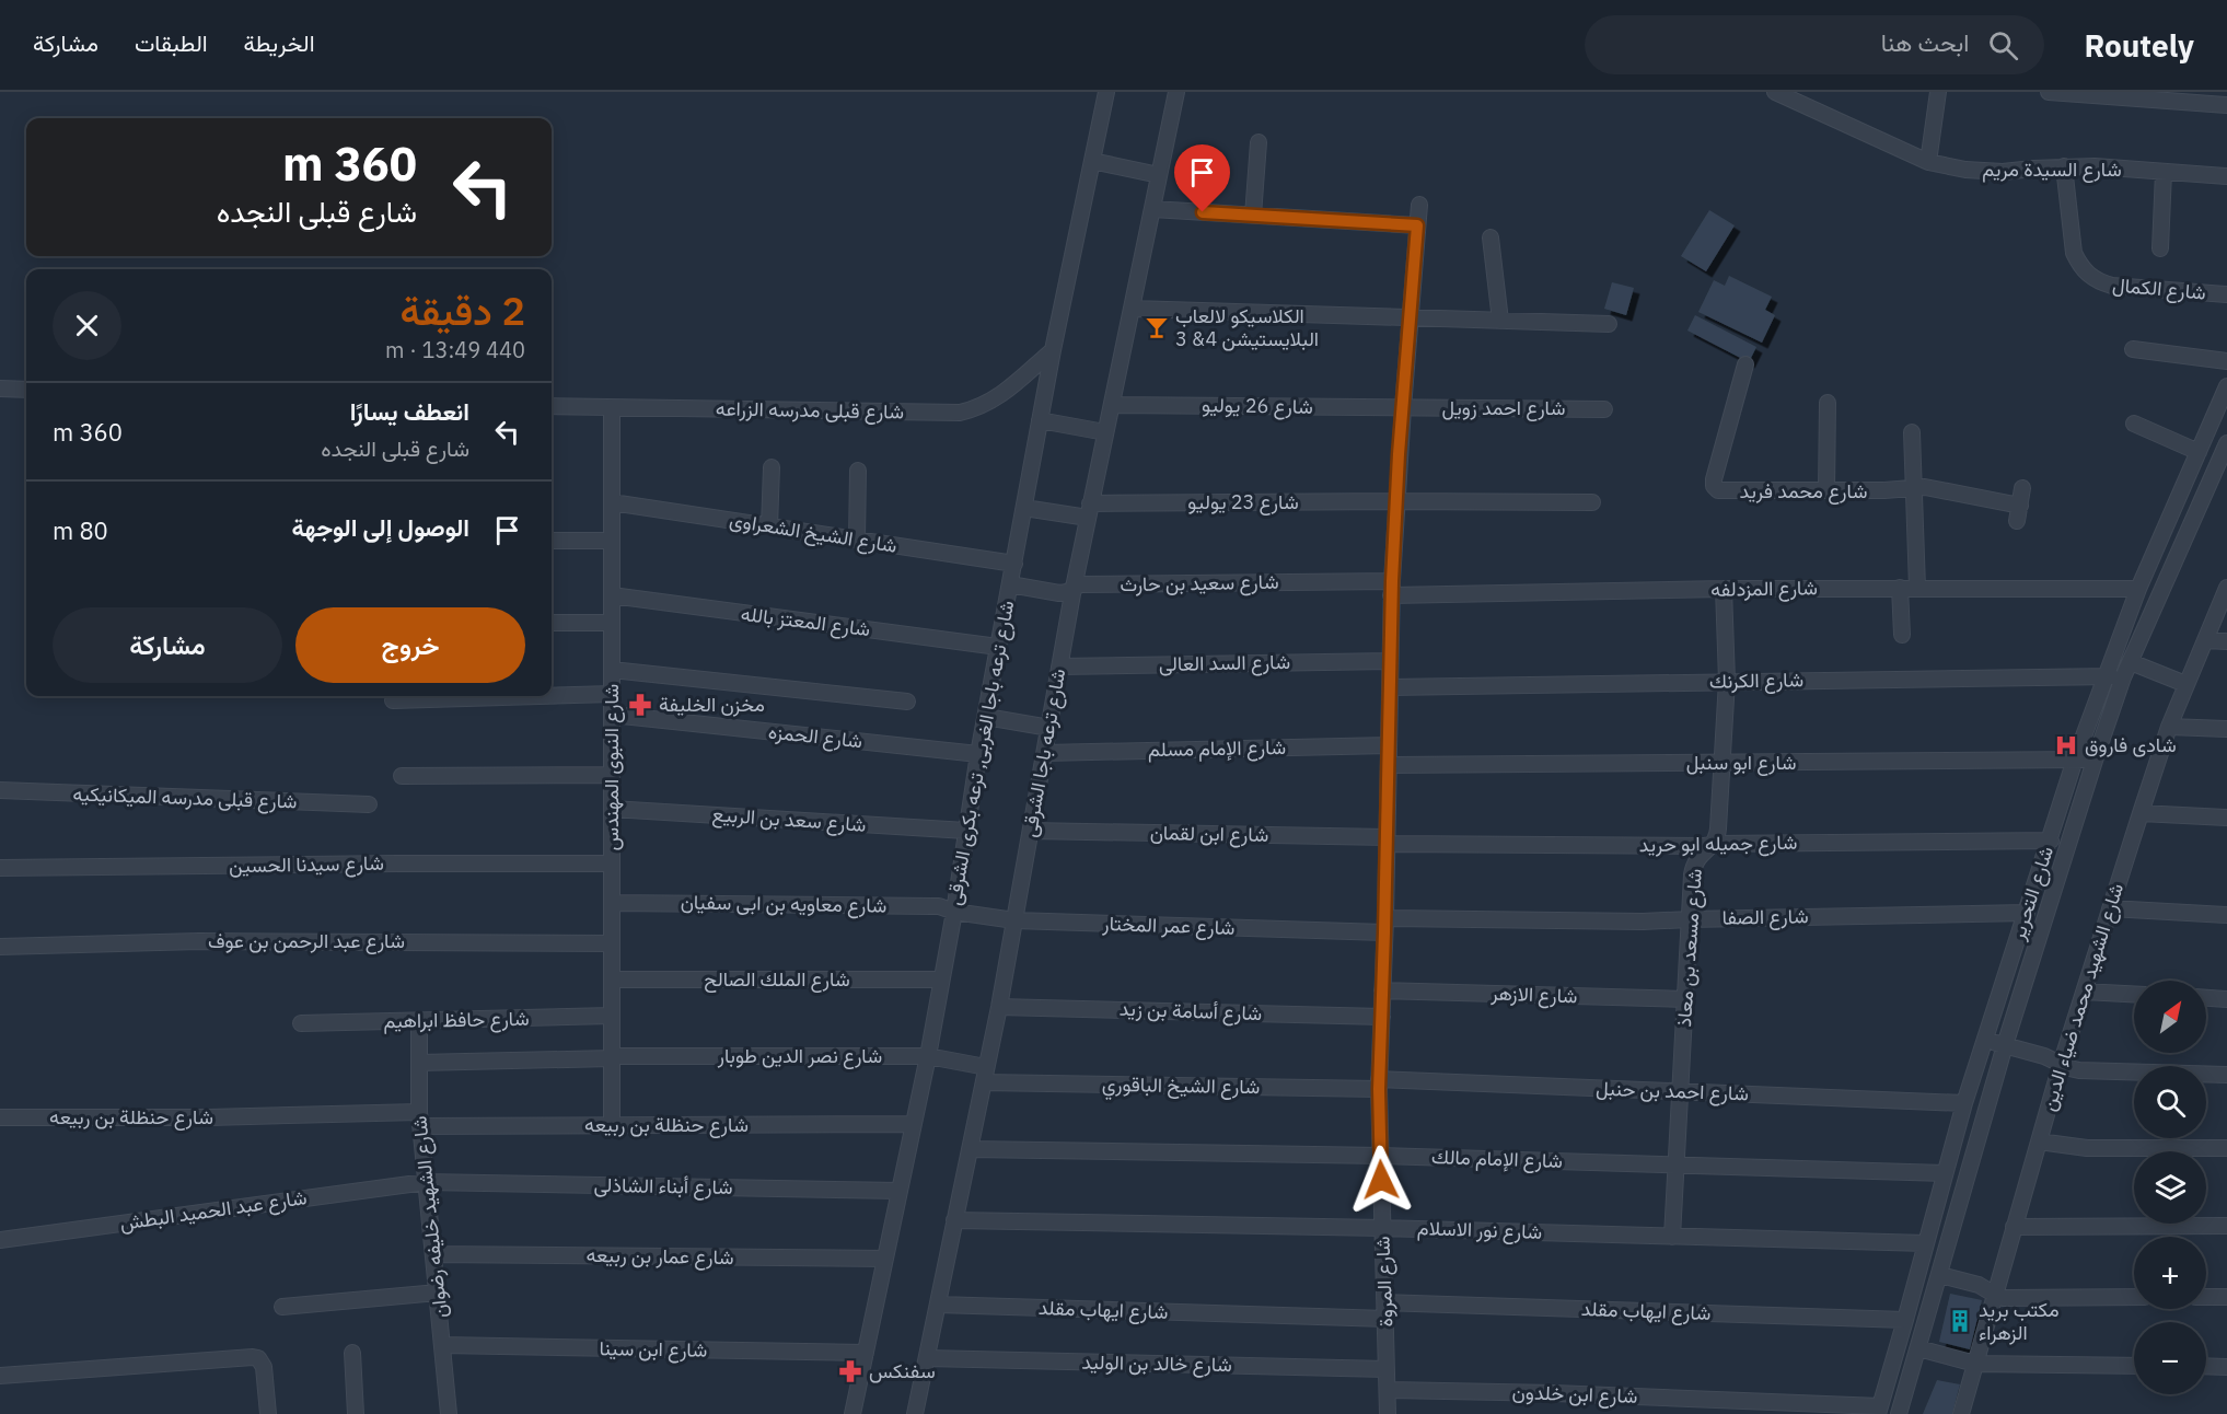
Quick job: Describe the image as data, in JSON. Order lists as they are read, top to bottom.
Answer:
{
  "streets": {
    "street": [
      "شارع السيدة مريم",
      "شارع الكمال",
      "شارع 26 يوليو",
      "شارع احمد زويل",
      "شارع قبلى مدرسه الزراعه",
      "شارع محمد فريد",
      "شارع 23 يوليو",
      "شارع الشيخ الشعراوى",
      "شارع سعيد بن حارث",
      "شارع المزدلفه",
      "شارع المعتز بالله",
      "شارع السد العالى",
      "شارع الكرنك",
      "شارع الحمزه",
      "شارع الإمام مسلم",
      "شارع ترعه باجا الغربى, ترعه بكرى الشرقى",
      "شارع ترعه باجا الشرقى",
      "شارع ابو سنبل",
      "شارع النبوى المهندس",
      "شارع قبلى مدرسه الميكانيكيه",
      "شارع سعد بن الربيع",
      "شارع ابن لقمان",
      "شارع جميله ابو حريد",
      "شارع سيدنا الحسين",
      "شارع التحرير",
      "شارع معاويه بن ابى سفيان",
      "شارع الصفا",
      "شارع عمر المختار",
      "شارع عبد الرحمن بن عوف",
      "شارع مسعد بن معاذ",
      "شارع الملك الصالح",
      "شارع الازهر",
      "شارع الشهيد محمد ضياء الدين",
      "شارع أسامة بن زيد",
      "شارع حافظ ابراهيم",
      "شارع نصر الدين طوبار",
      "شارع الشيخ الباقوري",
      "شارع احمد بن حنبل",
      "شارع حنظلة بن ربيعه",
      "شارع الإمام مالك",
      "شارع أبناء الشاذلى",
      "شارع عبد الحميد البطش",
      "شارع الشهيد خليفه رضوان",
      "شارع نور الاسلام",
      "شارع عمار بن ربيعه",
      "شارع المروة",
      "شارع ايهاب مقلد",
      "شارع ابن سينا",
      "شارع خالد بن الوليد",
      "شارع ابن خلدون"
    ]
  },
  "crossings": [
    ["شارع السيدة مريم", "شارع الكمال"],
    ["شارع 26 يوليو", "شارع احمد زويل"],
    ["شارع 26 يوليو", "شارع ترعه باجا الشرقى"],
    ["شارع 26 يوليو", "شارع المروة"],
    ["شارع احمد زويل", "شارع المروة"],
    ["شارع قبلى مدرسه الزراعه", "شارع ترعه باجا الغربى, ترعه بكرى الشرقى"],
    ["شارع قبلى مدرسه الزراعه", "شارع النبوى المهندس"],
    ["شارع 23 يوليو", "شارع ترعه باجا الغربى, ترعه بكرى الشرقى"],
    ["شارع 23 يوليو", "شارع ترعه باجا الشرقى"],
    ["شارع 23 يوليو", "شارع المروة"],
    ["شارع الشيخ الشعراوى", "شارع ترعه باجا الغربى, ترعه بكرى الشرقى"],
    ["شارع الشيخ الشعراوى", "شارع النبوى المهندس"],
    ["شارع سعيد بن حارث", "شارع المزدلفه"],
    ["شارع سعيد بن حارث", "شارع ترعه باجا الغربى, ترعه بكرى الشرقى"],
    ["شارع سعيد بن حارث", "شارع ترعه باجا الشرقى"],
    ["شارع سعيد بن حارث", "شارع المروة"],
    ["شارع المزدلفه", "شارع التحرير"],
    ["شارع المزدلفه", "شارع مسعد بن معاذ"],
    ["شارع المزدلفه", "شارع المروة"],
    ["شارع المعتز بالله", "شارع ترعه باجا الغربى, ترعه بكرى الشرقى"],
    ["شارع المعتز بالله", "شارع النبوى المهندس"],
    ["شارع السد العالى", "شارع ترعه باجا الشرقى"],
    ["شارع السد العالى", "شارع المروة"],
    ["شارع الكرنك", "شارع التحرير"],
    ["شارع الكرنك", "شارع مسعد بن معاذ"],
    ["شارع الكرنك", "شارع المروة"],
    ["شارع الحمزه", "شارع ترعه باجا الغربى, ترعه بكرى الشرقى"],
    ["شارع الحمزه", "شارع النبوى المهندس"],
    ["شارع الإمام مسلم", "شارع ترعه باجا الشرقى"],
    ["شارع الإمام مسلم", "شارع المروة"],
    ["شارع ترعه باجا الغربى, ترعه بكرى الشرقى", "شارع سعد بن الربيع"],
    ["شارع ترعه باجا الغربى, ترعه بكرى الشرقى", "شارع معاويه بن ابى سفيان"],
    ["شارع ترعه باجا الغربى, ترعه بكرى الشرقى", "شارع عمر المختار"],
    ["شارع ترعه باجا الغربى, ترعه بكرى الشرقى", "شارع الملك الصالح"],
    ["شارع ترعه باجا الغربى, ترعه بكرى الشرقى", "شارع نصر الدين طوبار"],
    ["شارع ترعه باجا الغربى, ترعه بكرى الشرقى", "شارع حنظلة بن ربيعه"],
    ["شارع ترعه باجا الغربى, ترعه بكرى الشرقى", "شارع أبناء الشاذلى"],
    ["شارع ترعه باجا الغربى, ترعه بكرى الشرقى", "شارع عمار بن ربيعه"],
    ["شارع ترعه باجا الغربى, ترعه بكرى الشرقى", "شارع ابن سينا"],
    ["شارع ترعه باجا الشرقى", "شارع ابن لقمان"],
    ["شارع ترعه باجا الشرقى", "شارع عمر المختار"],
    ["شارع ترعه باجا الشرقى", "شارع أسامة بن زيد"],
    ["شارع ترعه باجا الشرقى", "شارع نصر الدين طوبار"],
    ["شارع ترعه باجا الشرقى", "شارع الشيخ الباقوري"],
    ["شارع ترعه باجا الشرقى", "شارع الإمام مالك"],
    ["شارع ترعه باجا الشرقى", "شارع نور الاسلام"],
    ["شارع ترعه باجا الشرقى", "شارع ايهاب مقلد"],
    ["شارع ترعه باجا الشرقى", "شارع خالد بن الوليد"],
    ["شارع ابو سنبل", "شارع التحرير"],
    ["شارع ابو سنبل", "شارع مسعد بن معاذ"],
    ["شارع ابو سنبل", "شارع المروة"],
    ["شارع النبوى المهندس", "شارع سعد بن الربيع"],
    ["شارع النبوى المهندس", "شارع سيدنا الحسين"],
    ["شارع النبوى المهندس", "شارع معاويه بن ابى سفيان"],
    ["شارع النبوى المهندس", "شارع عبد الرحمن بن عوف"],
    ["شارع النبوى المهندس", "شارع الملك الصالح"],
    ["شارع النبوى المهندس", "شارع حافظ ابراهيم"],
    ["شارع النبوى المهندس", "شارع نصر الدين طوبار"],
    ["شارع النبوى المهندس", "شارع حنظلة بن ربيعه"],
    ["شارع ابن لقمان", "شارع جميله ابو حريد"],
    ["شارع ابن لقمان", "شارع المروة"],
    ["شارع جميله ابو حريد", "شارع التحرير"],
    ["شارع جميله ابو حريد", "شارع مسعد بن معاذ"],
    ["شارع جميله ابو حريد", "شارع المروة"],
    ["شارع التحرير", "شارع الصفا"],
    ["شارع التحرير", "شارع احمد بن حنبل"],
    ["شارع التحرير", "شارع الإمام مالك"],
    ["شارع التحرير", "شارع نور الاسلام"],
    ["شارع التحرير", "شارع ايهاب مقلد"],
    ["شارع التحرير", "شارع ابن خلدون"],
    ["شارع معاويه بن ابى سفيان", "شارع عمر المختار"],
    ["شارع الصفا", "شارع عمر المختار"],
    ["شارع الصفا", "شارع مسعد بن معاذ"],
    ["شارع الصفا", "شارع المروة"],
    ["شارع عمر المختار", "شارع المروة"],
    ["شارع مسعد بن معاذ", "شارع الازهر"],
    ["شارع مسعد بن معاذ", "شارع احمد بن حنبل"],
    ["شارع مسعد بن معاذ", "شارع الإمام مالك"],
    ["شارع مسعد بن معاذ", "شارع نور الاسلام"],
    ["شارع الازهر", "شارع المروة"],
    ["شارع أسامة بن زيد", "شارع المروة"],
    ["شارع حافظ ابراهيم", "شارع الشهيد خليفه رضوان"],
    ["شارع نصر الدين طوبار", "شارع الشهيد خليفه رضوان"],
    ["شارع الشيخ الباقوري", "شارع احمد بن حنبل"],
    ["شارع الشيخ الباقوري", "شارع المروة"],
    ["شارع احمد بن حنبل", "شارع المروة"],
    ["شارع حنظلة بن ربيعه", "شارع الشهيد خليفه رضوان"],
    ["شارع الإمام مالك", "شارع المروة"],
    ["شارع أبناء الشاذلى", "شارع عبد الحميد البطش"],
    ["شارع أبناء الشاذلى", "شارع الشهيد خليفه رضوان"],
    ["شارع عبد الحميد البطش", "شارع الشهيد خليفه رضوان"],
    ["شارع الشهيد خليفه رضوان", "شارع عمار بن ربيعه"],
    ["شارع الشهيد خليفه رضوان", "شارع ابن سينا"],
    ["شارع نور الاسلام", "شارع المروة"],
    ["شارع المروة", "شارع ايهاب مقلد"],
    ["شارع المروة", "شارع خالد بن الوليد"],
    ["شارع المروة", "شارع ابن خلدون"]
  ],
  "places": {
    "bar": ["الكلاسيكو لالعاب البلايستيشن 4& 3"],
    "pharmacy": ["مخزن الخليفة", "سفنكس"],
    "hospital": ["شادى فاروق"],
    "building": ["مكتب بريد الزهراء"]
  },
  "north": "top right",
  "page": {
    "header": "Routely",
    "search": "ابحث هنا",
    "nav": ["الخريطة", "الطبقات", "مشاركة"],
    "turn": ["360 m", "شارع قبلى النجده"],
    "heading": ["2 دقيقة", "440 m · 13:49"],
    "list": [
      {
        "name": "انعطف يسارًا",
        "note": "شارع قبلى النجده",
        "value": "360 m"
      },
      {
        "name": "الوصول إلى الوجهة",
        "value": "80 m"
      }
    ],
    "buttons": ["خروج", "مشاركة"],
    "map_buttons": ["+", "−"]
  }
}
